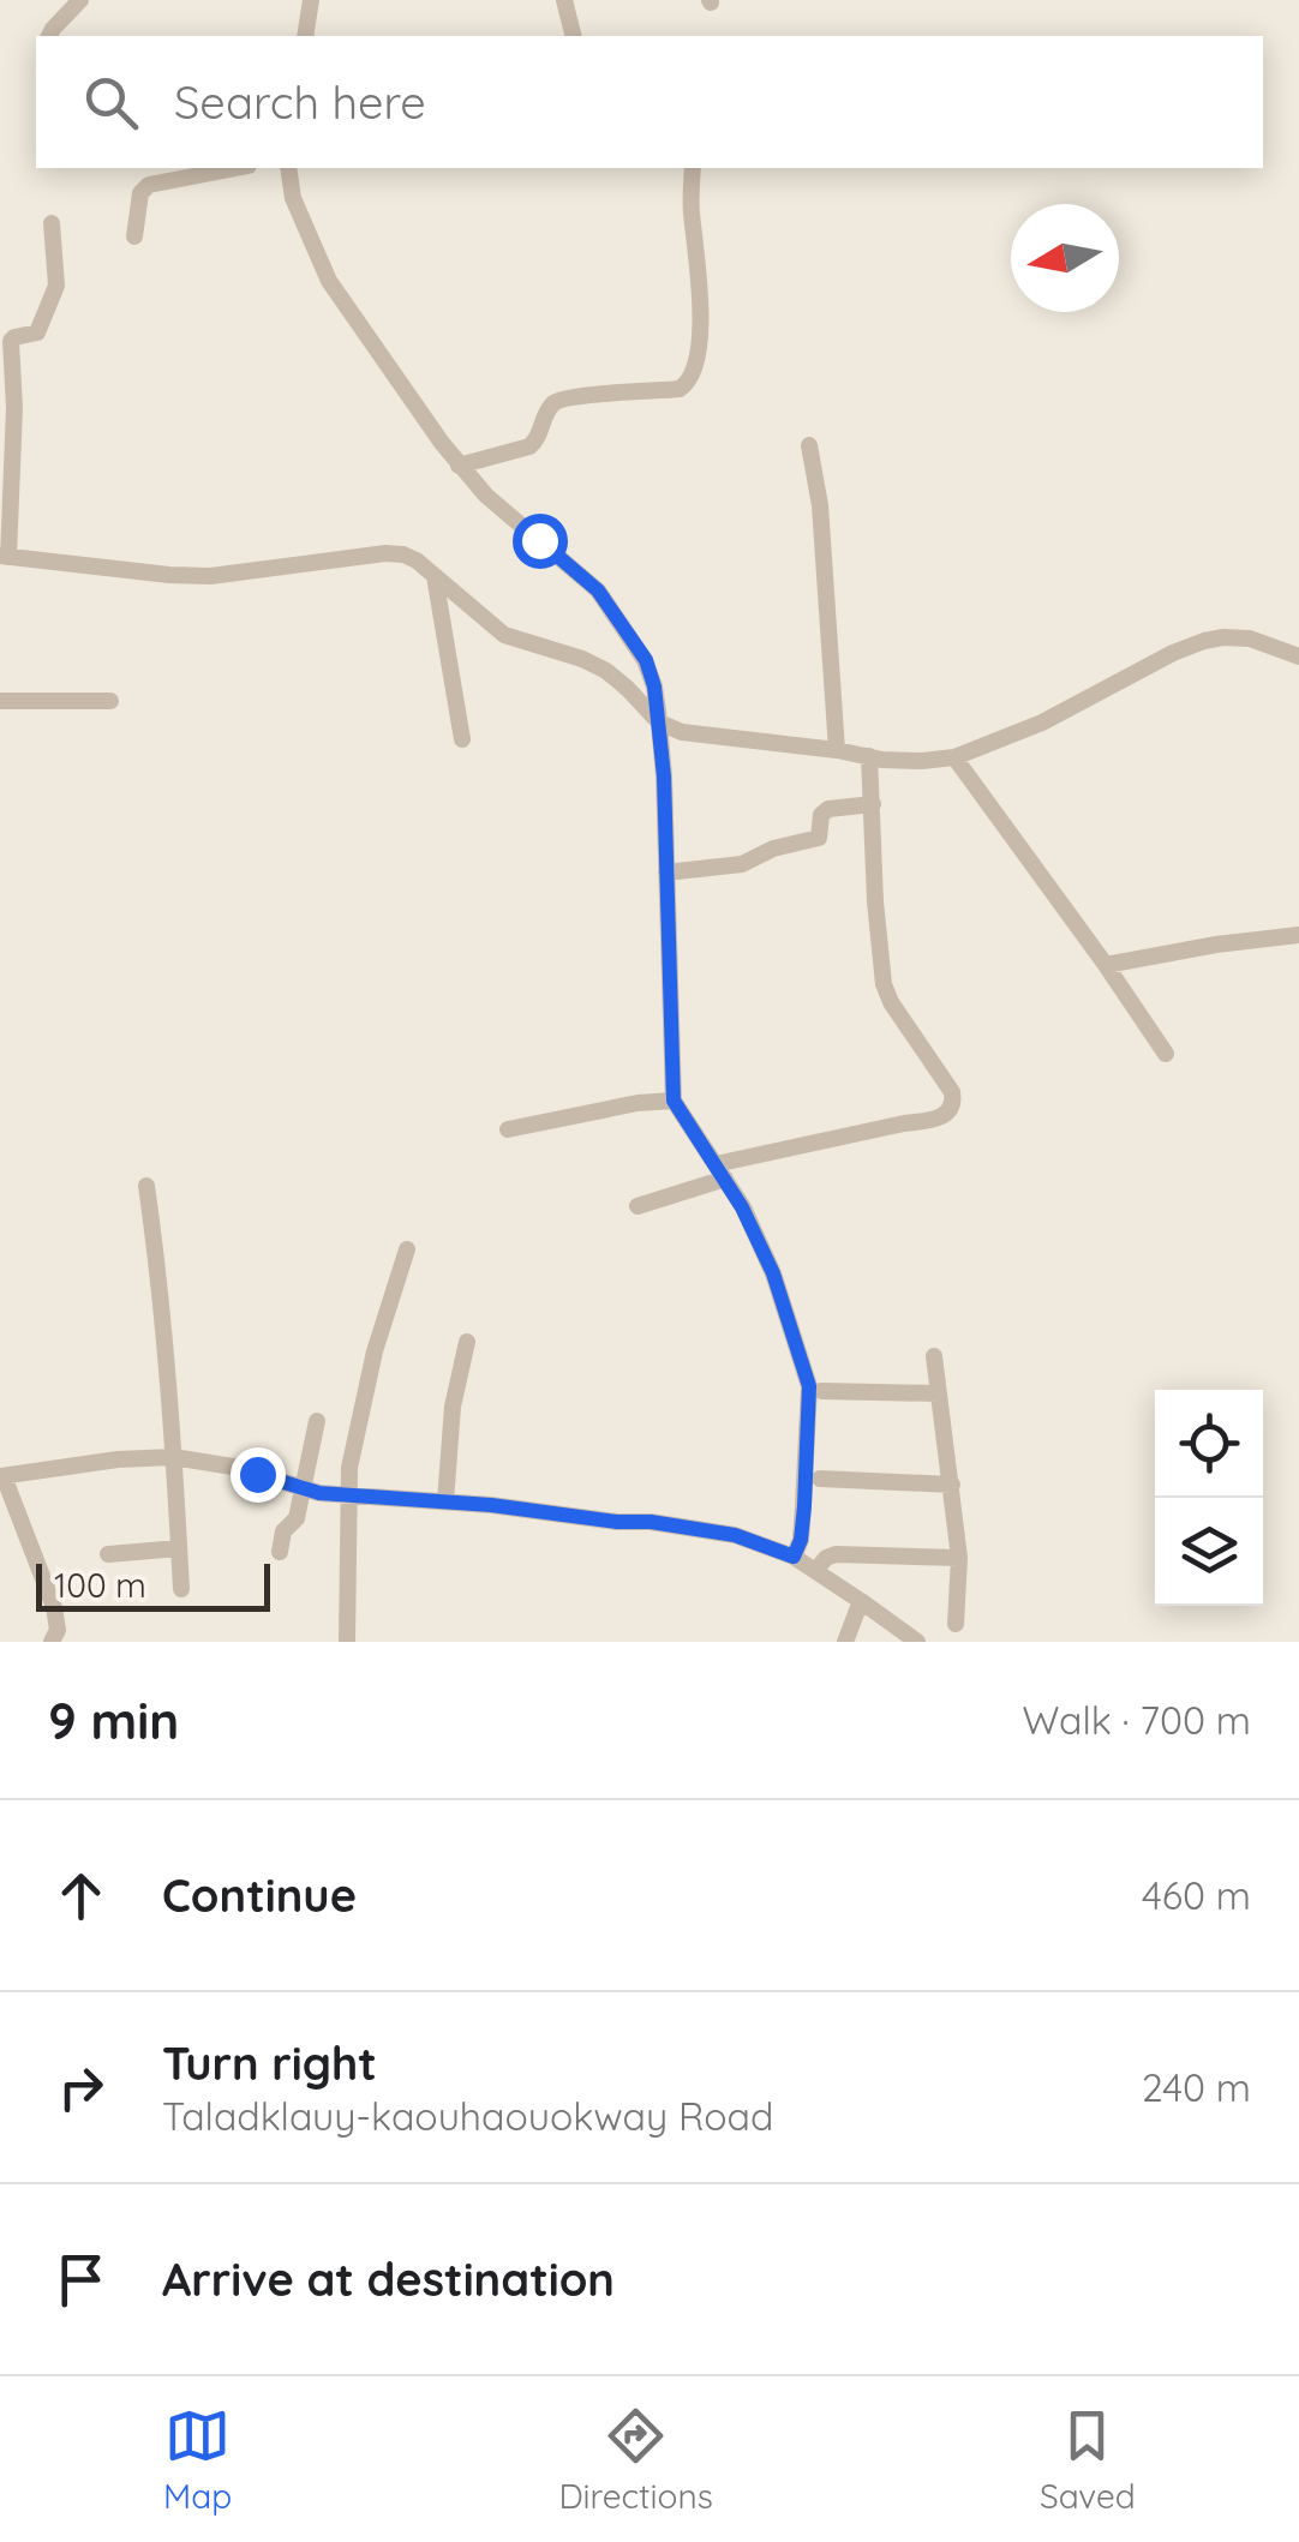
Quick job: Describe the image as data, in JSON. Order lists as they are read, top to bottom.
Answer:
{
  "scale_bar": "100 m",
  "north": "left",
  "page": {
    "search": "Search here",
    "scale": "100 m",
    "heading": ["9 min", "Walk · 700 m"],
    "list": [
      ["Continue", "460 m"],
      ["Turn right", "Taladklauy-kaouhaouokway Road", "240 m"],
      "Arrive at destination"
    ],
    "nav": ["Map", "Directions", "Saved"]
  }
}
